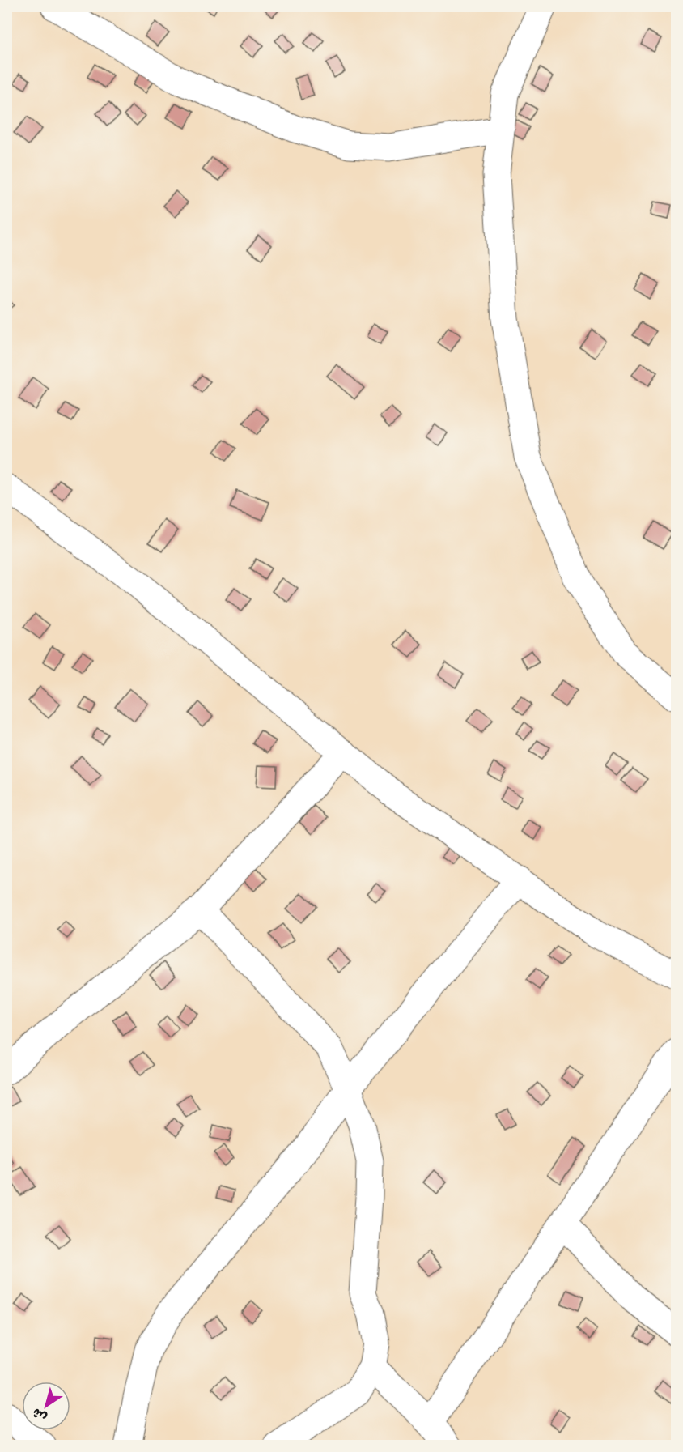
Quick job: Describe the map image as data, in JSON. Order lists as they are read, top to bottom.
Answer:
{
  "north": "bottom left"
}
